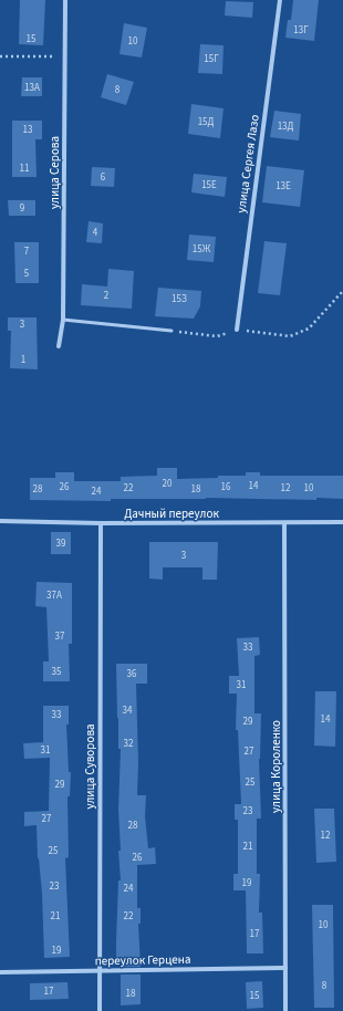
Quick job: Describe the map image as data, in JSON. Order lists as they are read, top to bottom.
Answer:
{
  "streets": {
    "street": [
      "улица Сергея Лазо",
      "улица Серова",
      "Дачный переулок",
      "улица Суворова",
      "улица Короленко",
      "переулок Герцена"
    ]
  },
  "crossings": [
    ["Дачный переулок", "улица Суворова"],
    ["Дачный переулок", "улица Короленко"],
    ["улица Суворова", "переулок Герцена"],
    ["улица Короленко", "переулок Герцена"]
  ],
  "house_numbers": [
    "13Г",
    "15",
    "10",
    "15Г",
    "13А",
    "8",
    "15Д",
    "13Д",
    "13",
    "11",
    "6",
    "15Е",
    "13Е",
    "9",
    "4",
    "15Ж",
    "7",
    "5",
    "2",
    "15З",
    "3",
    "1",
    "20",
    "14",
    "26",
    "16",
    "22",
    "12",
    "10",
    "28",
    "18",
    "24",
    "39",
    "3",
    "37А",
    "37",
    "33",
    "35",
    "36",
    "31",
    "34",
    "33",
    "14",
    "29",
    "32",
    "31",
    "27",
    "25",
    "29",
    "23",
    "27",
    "28",
    "12",
    "21",
    "25",
    "26",
    "19",
    "23",
    "24",
    "21",
    "22",
    "10",
    "17",
    "19",
    "8",
    "17",
    "18",
    "15"
  ]
}
